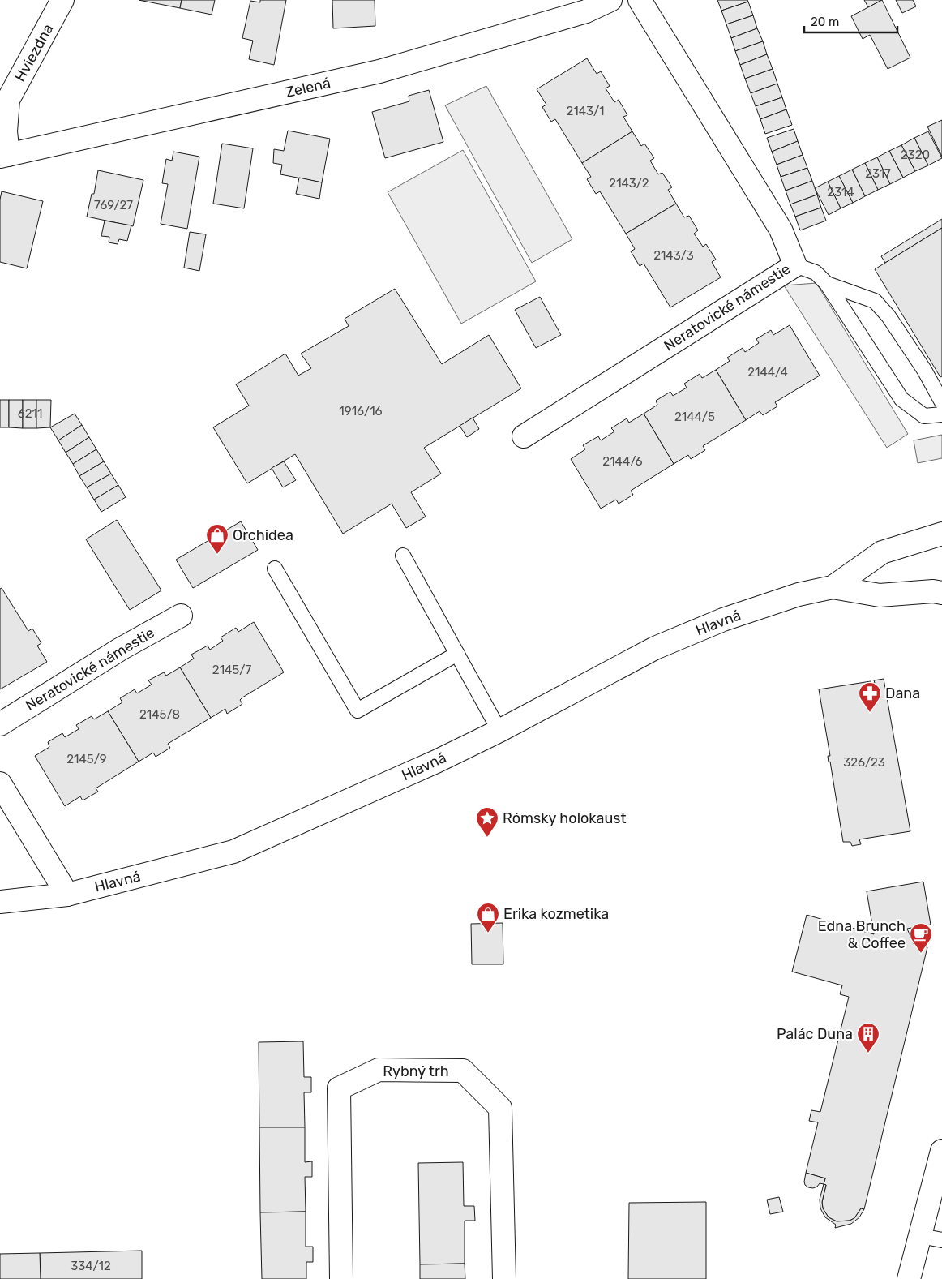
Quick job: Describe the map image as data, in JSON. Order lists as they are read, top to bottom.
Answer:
{
  "streets": {
    "street": [
      "Hviezdna",
      "Zelená",
      "Neratovické námestie",
      "Hlavná",
      "Rybný trh"
    ]
  },
  "crossings": [
    ["Hviezdna", "Zelená"]
  ],
  "places": {
    "shop": ["Orchidea", "Erika kozmetika"],
    "pharmacy": ["Dana"],
    "place": ["Rómsky holokaust"],
    "cafe": ["Edna Brunch & Coffee"],
    "building": ["Palác Duna"]
  },
  "house_numbers": [
    "2143/1",
    "2320",
    "2317",
    "2143/2",
    "2314",
    "769/27",
    "2143/3",
    "2144/4",
    "1916/16",
    "6211",
    "2144/5",
    "2144/6",
    "2145/7",
    "2145/8",
    "2145/9",
    "326/23",
    "334/12"
  ],
  "scale_bar": "20 m"
}
